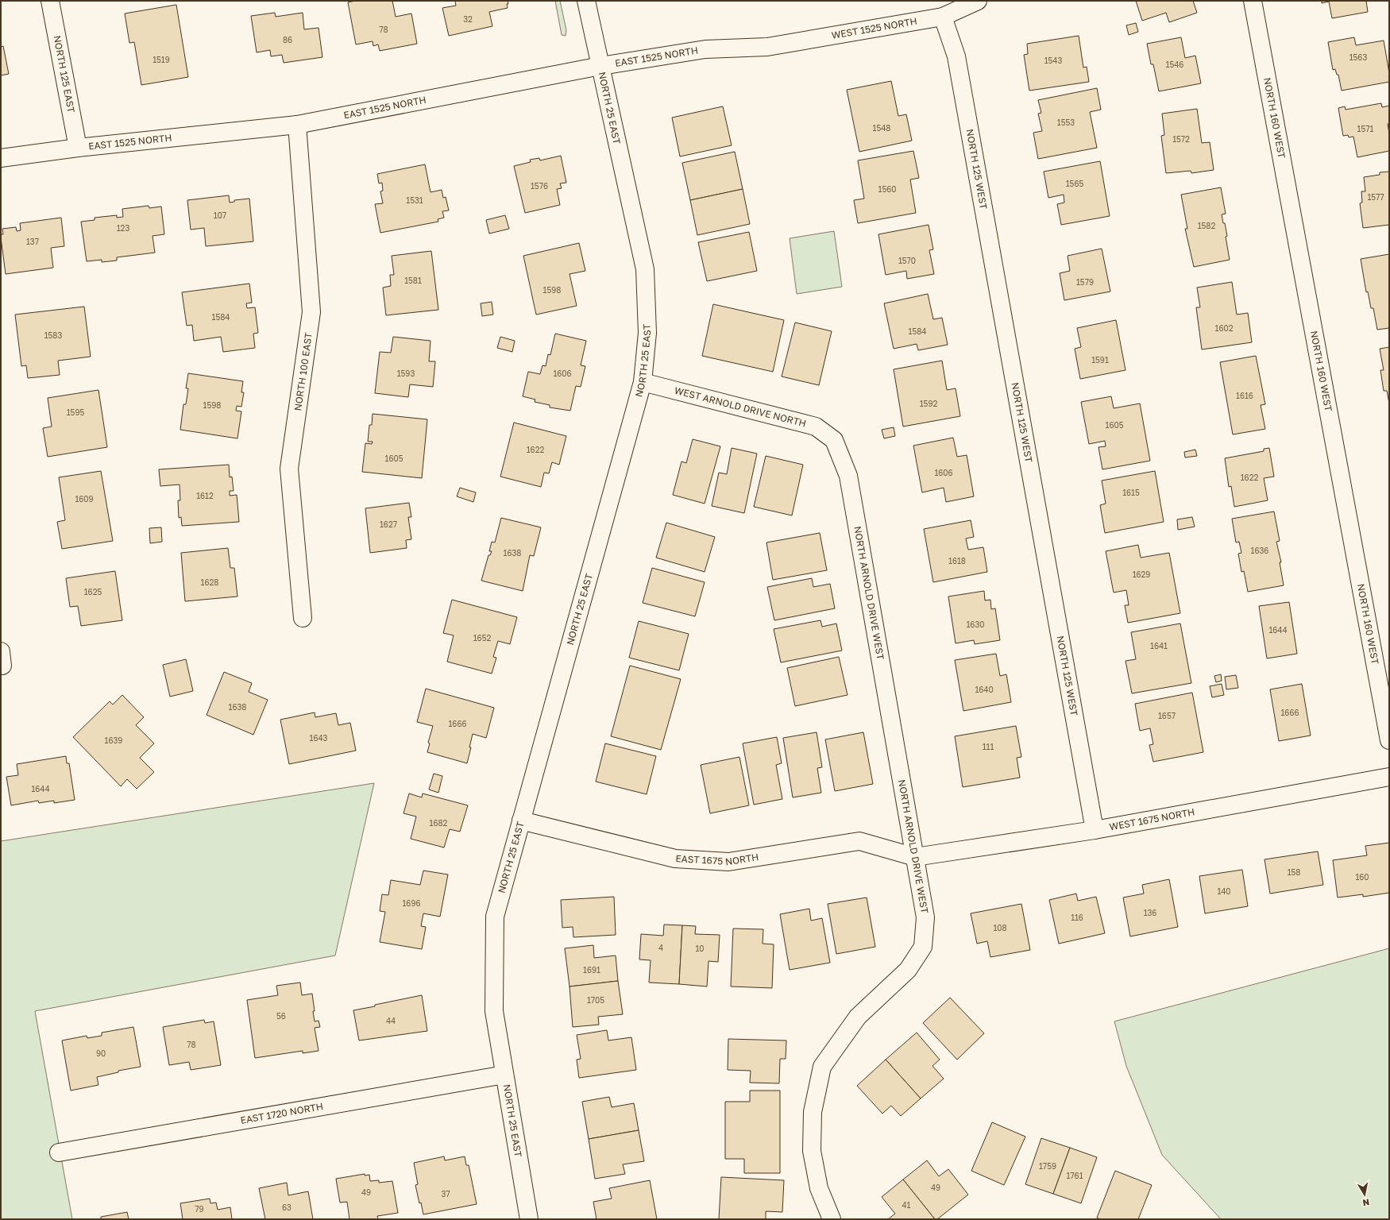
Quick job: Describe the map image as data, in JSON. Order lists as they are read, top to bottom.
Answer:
{
  "streets": {
    "street": [
      "WEST 1525 NORTH",
      "EAST 1525 NORTH",
      "NORTH 125 EAST",
      "NORTH 25 EAST",
      "NORTH 160 WEST",
      "NORTH 125 WEST",
      "NORTH 100 EAST",
      "WEST ARNOLD DRIVE NORTH",
      "NORTH ARNOLD DRIVE WEST",
      "WEST 1675 NORTH",
      "EAST 1675 NORTH",
      "EAST 1720 NORTH"
    ]
  },
  "crossings": [
    ["WEST 1525 NORTH", "EAST 1525 NORTH"],
    ["WEST 1525 NORTH", "NORTH 125 WEST"],
    ["EAST 1525 NORTH", "NORTH 125 EAST"],
    ["EAST 1525 NORTH", "NORTH 25 EAST"],
    ["EAST 1525 NORTH", "NORTH 100 EAST"],
    ["NORTH 25 EAST", "WEST ARNOLD DRIVE NORTH"],
    ["NORTH 25 EAST", "EAST 1675 NORTH"],
    ["NORTH 25 EAST", "EAST 1720 NORTH"],
    ["NORTH 125 WEST", "WEST 1675 NORTH"],
    ["WEST ARNOLD DRIVE NORTH", "NORTH ARNOLD DRIVE WEST"],
    ["NORTH ARNOLD DRIVE WEST", "WEST 1675 NORTH"],
    ["NORTH ARNOLD DRIVE WEST", "EAST 1675 NORTH"],
    ["WEST 1675 NORTH", "EAST 1675 NORTH"]
  ],
  "house_numbers": [
    "32",
    "78",
    "86",
    "1563",
    "1519",
    "1543",
    "1546",
    "1553",
    "1548",
    "1571",
    "1572",
    "1565",
    "1576",
    "1560",
    "1577",
    "1531",
    "107",
    "1582",
    "123",
    "137",
    "1570",
    "1581",
    "1579",
    "1598",
    "1584",
    "1602",
    "1584",
    "1583",
    "1591",
    "1593",
    "1606",
    "1616",
    "1592",
    "1598",
    "1595",
    "1605",
    "1622",
    "1605",
    "1606",
    "1622",
    "1615",
    "1612",
    "1609",
    "1627",
    "1636",
    "1638",
    "1618",
    "1629",
    "1628",
    "1625",
    "1630",
    "1644",
    "1652",
    "1641",
    "1640",
    "1638",
    "1666",
    "1657",
    "1666",
    "1643",
    "1639",
    "111",
    "1644",
    "1682",
    "158",
    "160",
    "140",
    "1696",
    "136",
    "116",
    "108",
    "4",
    "10",
    "1691",
    "1705",
    "56",
    "44",
    "78",
    "90",
    "1759",
    "1761",
    "49",
    "49",
    "37",
    "41",
    "63",
    "79"
  ],
  "north": "bottom"
}
